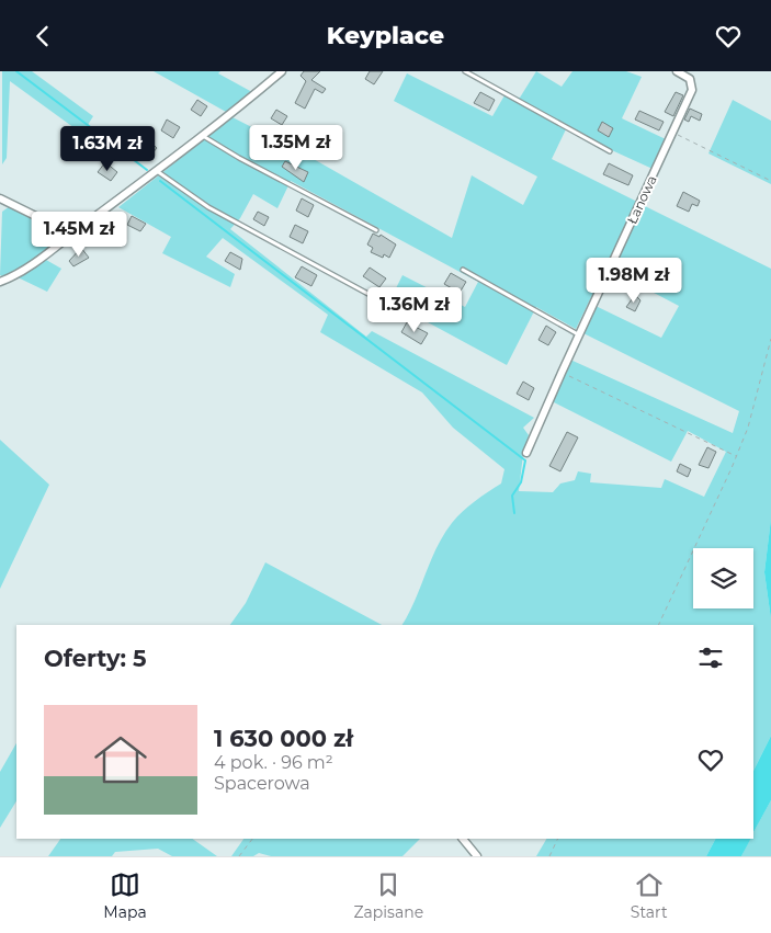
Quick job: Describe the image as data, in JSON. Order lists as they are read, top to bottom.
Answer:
{
  "streets": {
    "street": ["Łanowa"]
  },
  "page": {
    "header": "Keyplace",
    "price": [
      "1.35M zł",
      "1.63M zł",
      "1.45M zł",
      "1.98M zł",
      "1.36M zł"
    ],
    "heading": "Oferty: 5",
    "list": [
      {
        "name": "1 630 000 zł",
        "note": "4 pok. · 96 m² · Spacerowa"
      }
    ],
    "tabs": ["Mapa", "Zapisane", "Start"]
  }
}
